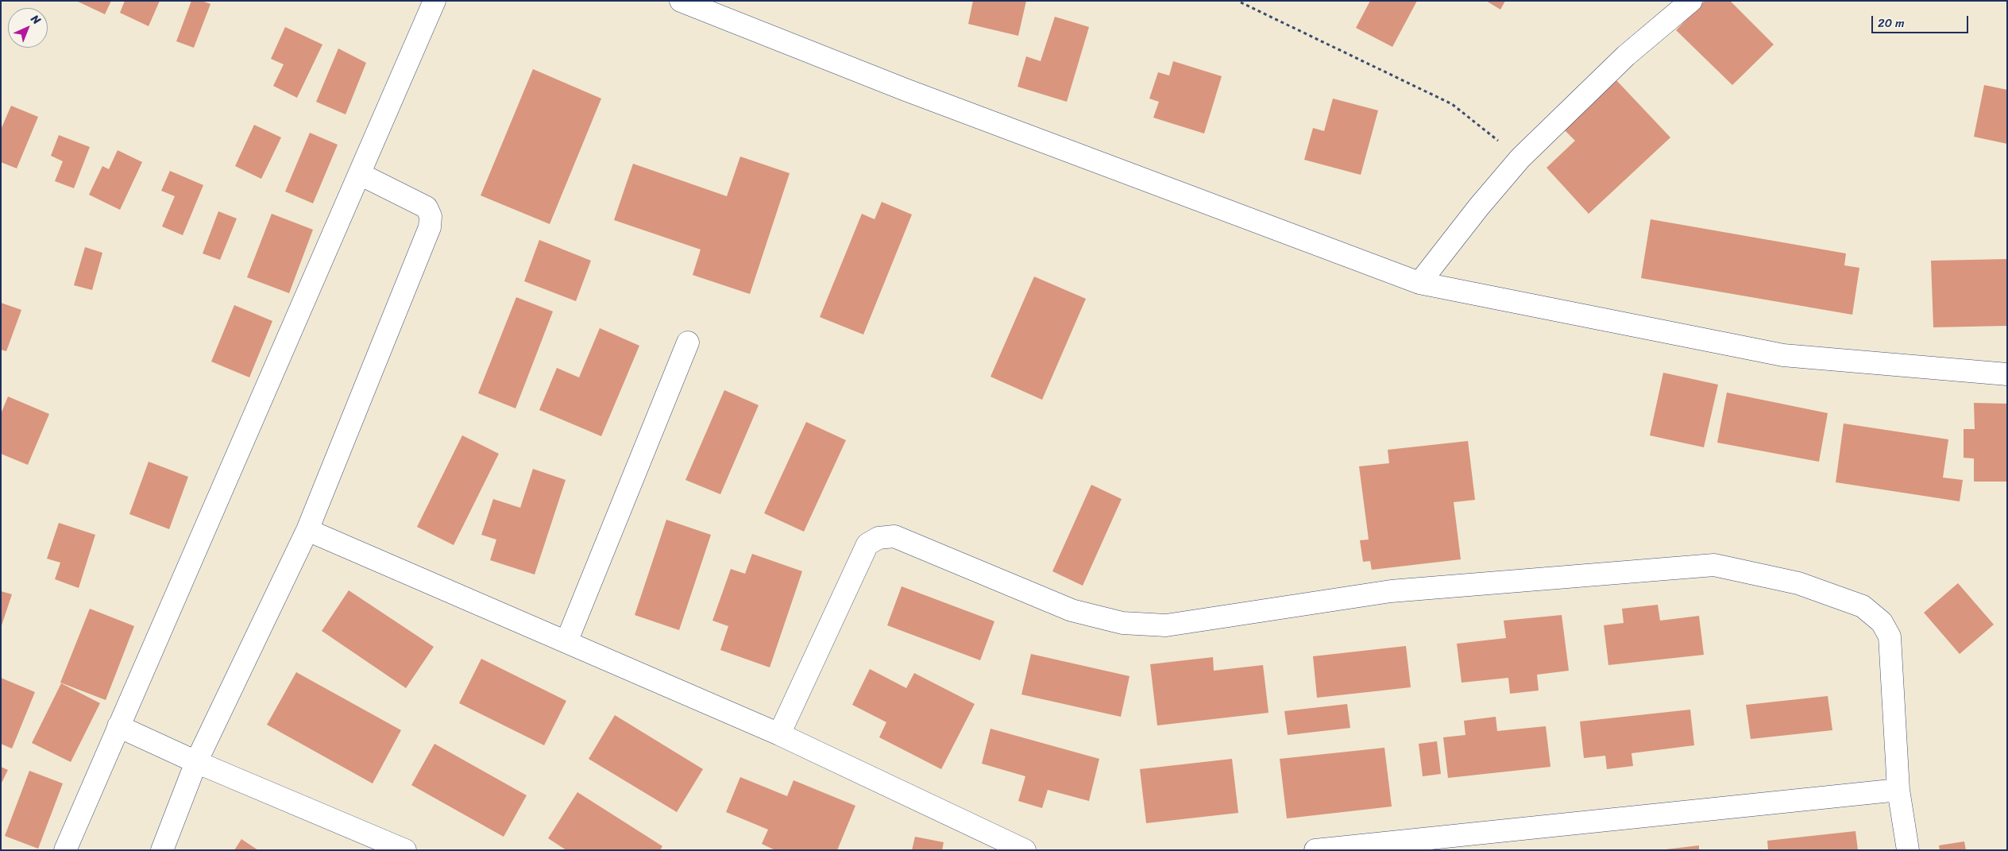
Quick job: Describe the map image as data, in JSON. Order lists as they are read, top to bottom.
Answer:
{
  "scale_bar": "20 m",
  "north": "top right"
}
